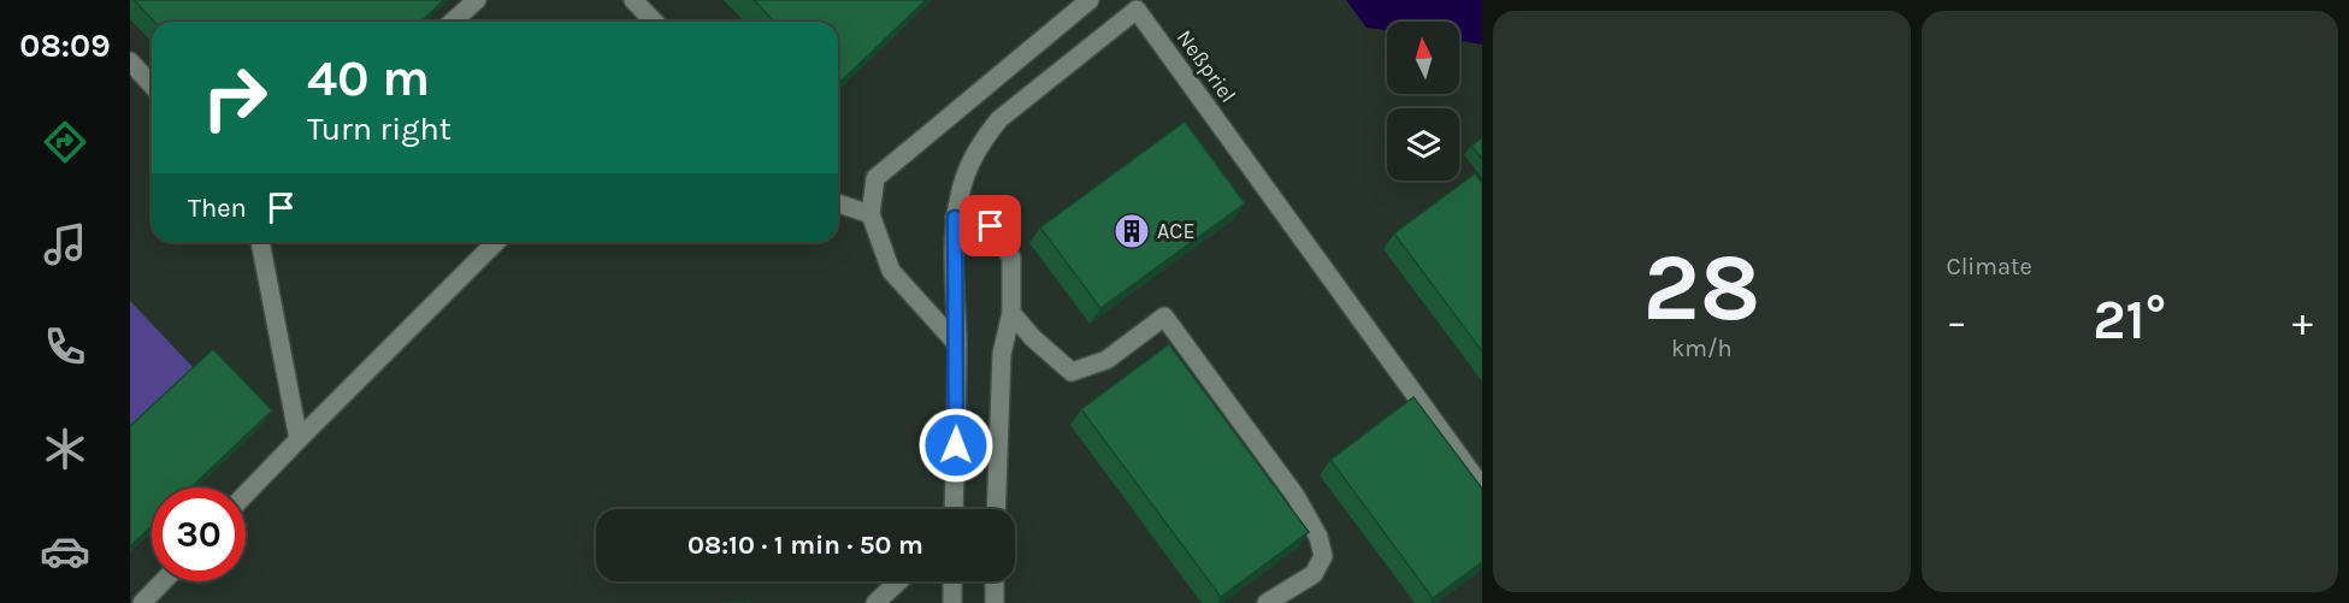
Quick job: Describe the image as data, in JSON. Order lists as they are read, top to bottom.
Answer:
{
  "streets": {
    "street": ["Neßpriel"]
  },
  "places": {
    "building": ["ACE"]
  },
  "north": "top",
  "page": {
    "tabs": "08:09",
    "tile": [
      ["28", "km/h"],
      "Climate"
    ],
    "turn": ["40 m", "Turn right"],
    "then": "Then",
    "heat": ["−", "21°", "+"],
    "limit": "30",
    "trip": "08:10 · 1 min · 50 m"
  }
}
